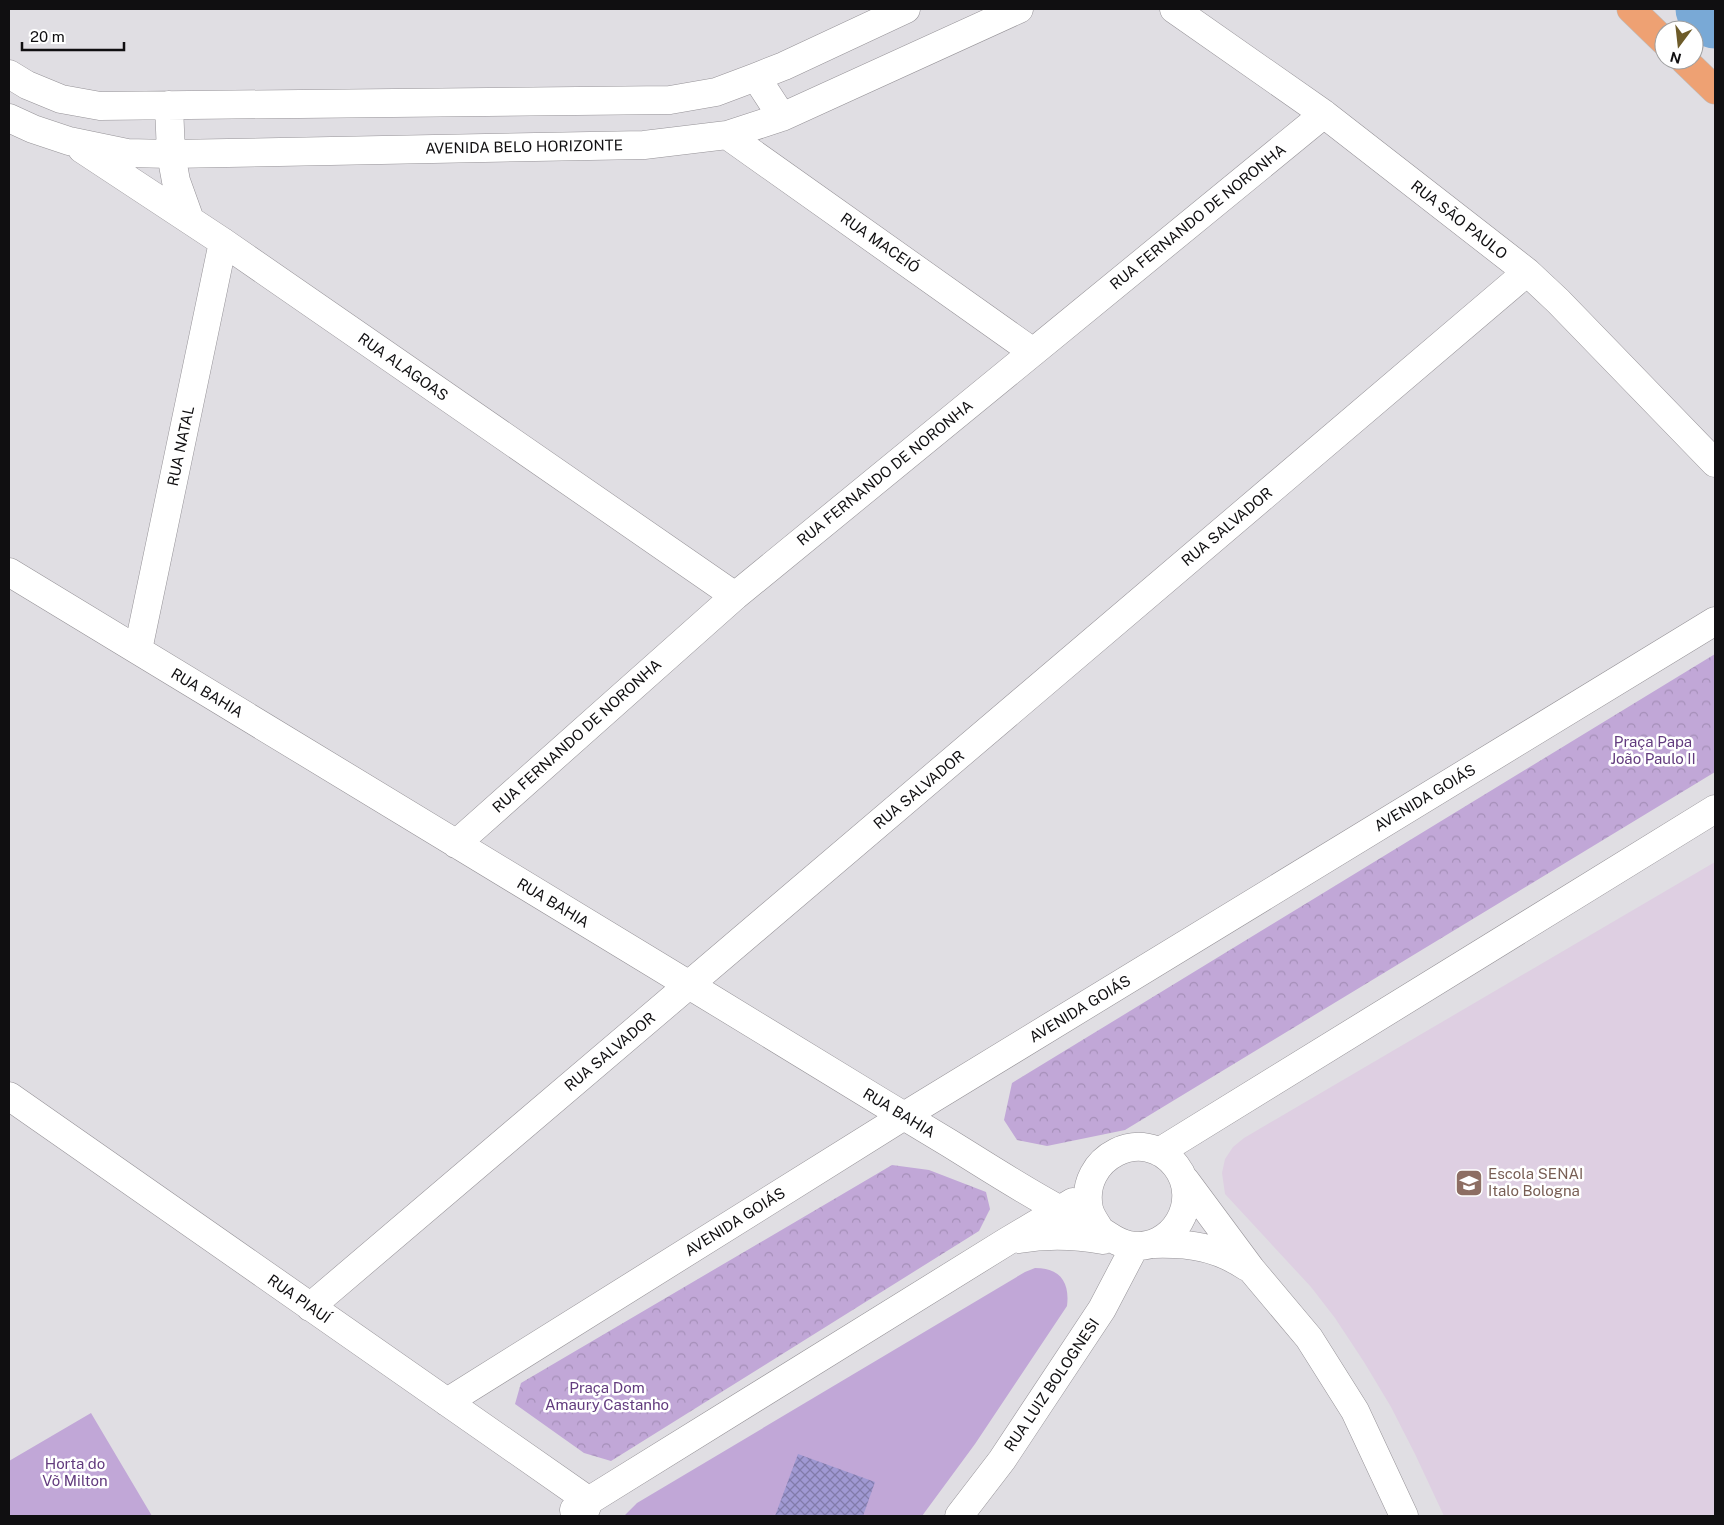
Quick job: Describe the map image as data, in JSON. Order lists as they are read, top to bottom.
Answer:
{
  "streets": {
    "street": [
      "AVENIDA BELO HORIZONTE",
      "RUA FERNANDO DE NORONHA",
      "RUA SÃO PAULO",
      "RUA MACEIÓ",
      "RUA ALAGOAS",
      "RUA NATAL",
      "RUA SALVADOR",
      "RUA BAHIA",
      "AVENIDA GOIÁS",
      "RUA PIAUÍ",
      "RUA LUIZ BOLOGNESI"
    ]
  },
  "crossings": [
    ["AVENIDA BELO HORIZONTE", "RUA MACEIÓ"],
    ["AVENIDA BELO HORIZONTE", "RUA ALAGOAS"],
    ["RUA FERNANDO DE NORONHA", "RUA SÃO PAULO"],
    ["RUA FERNANDO DE NORONHA", "RUA MACEIÓ"],
    ["RUA FERNANDO DE NORONHA", "RUA ALAGOAS"],
    ["RUA FERNANDO DE NORONHA", "RUA BAHIA"],
    ["RUA SÃO PAULO", "RUA SALVADOR"],
    ["RUA ALAGOAS", "RUA NATAL"],
    ["RUA NATAL", "RUA BAHIA"],
    ["RUA SALVADOR", "RUA BAHIA"],
    ["RUA SALVADOR", "RUA PIAUÍ"],
    ["RUA BAHIA", "AVENIDA GOIÁS"],
    ["RUA BAHIA", "RUA LUIZ BOLOGNESI"],
    ["AVENIDA GOIÁS", "RUA PIAUÍ"]
  ],
  "parks": ["Praça Papa João Paulo II", "Praça Dom Amaury Castanho", "Horta do Võ Milton"],
  "places": {
    "school or university": ["Escola SENAI Italo Bologna"]
  },
  "scale_bar": "20 m",
  "north": "bottom"
}
